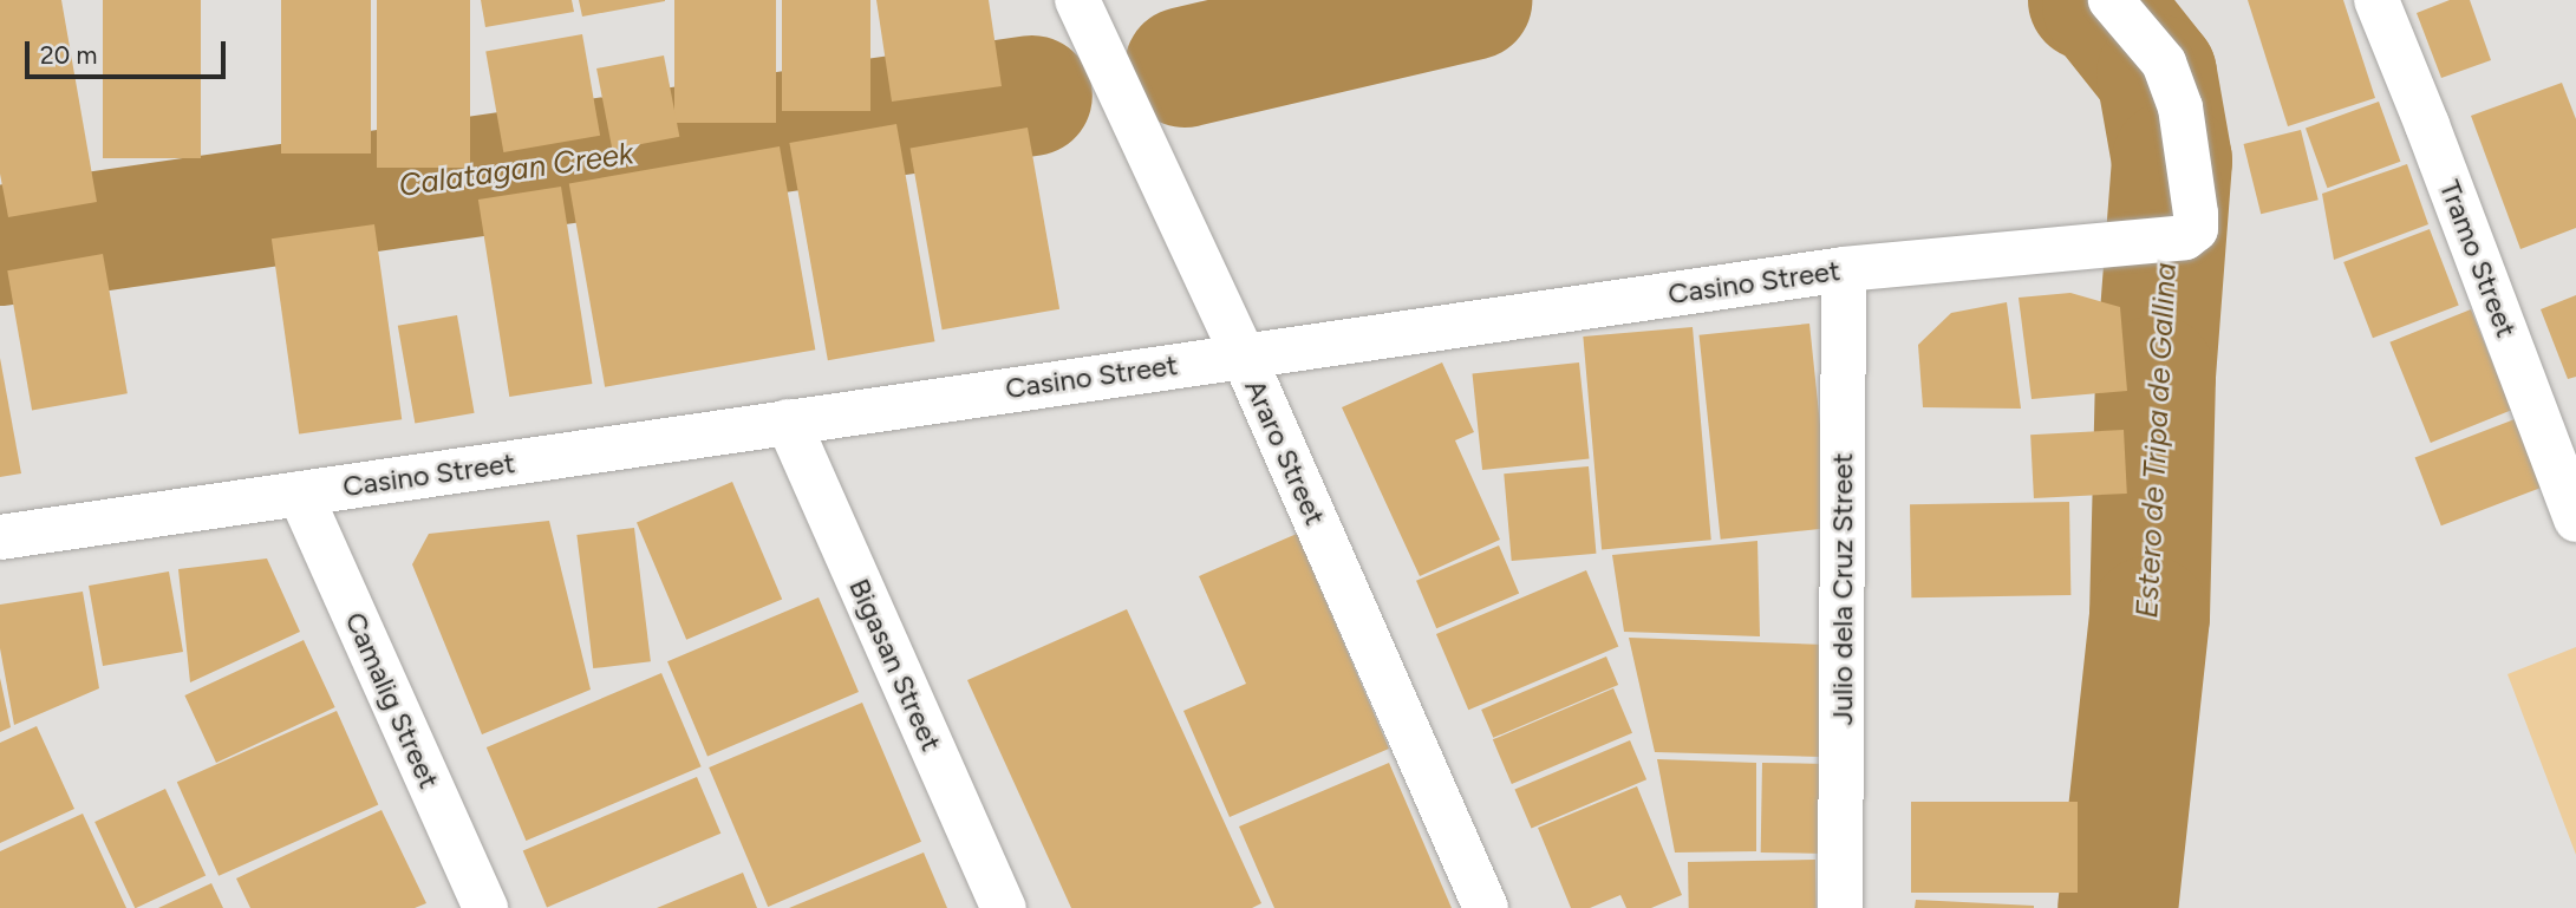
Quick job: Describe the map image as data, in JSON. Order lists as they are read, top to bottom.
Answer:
{
  "streets": {
    "street": [
      "Tramo Street",
      "Casino Street",
      "Araro Street",
      "Julio dela Cruz Street",
      "Bigasan Street",
      "Camalig Street"
    ]
  },
  "crossings": [
    ["Casino Street", "Araro Street"],
    ["Casino Street", "Julio dela Cruz Street"],
    ["Casino Street", "Bigasan Street"],
    ["Casino Street", "Camalig Street"]
  ],
  "water": ["Calatagan Creek", "Estero de Tripa de Gallina"],
  "scale_bar": "20 m"
}
